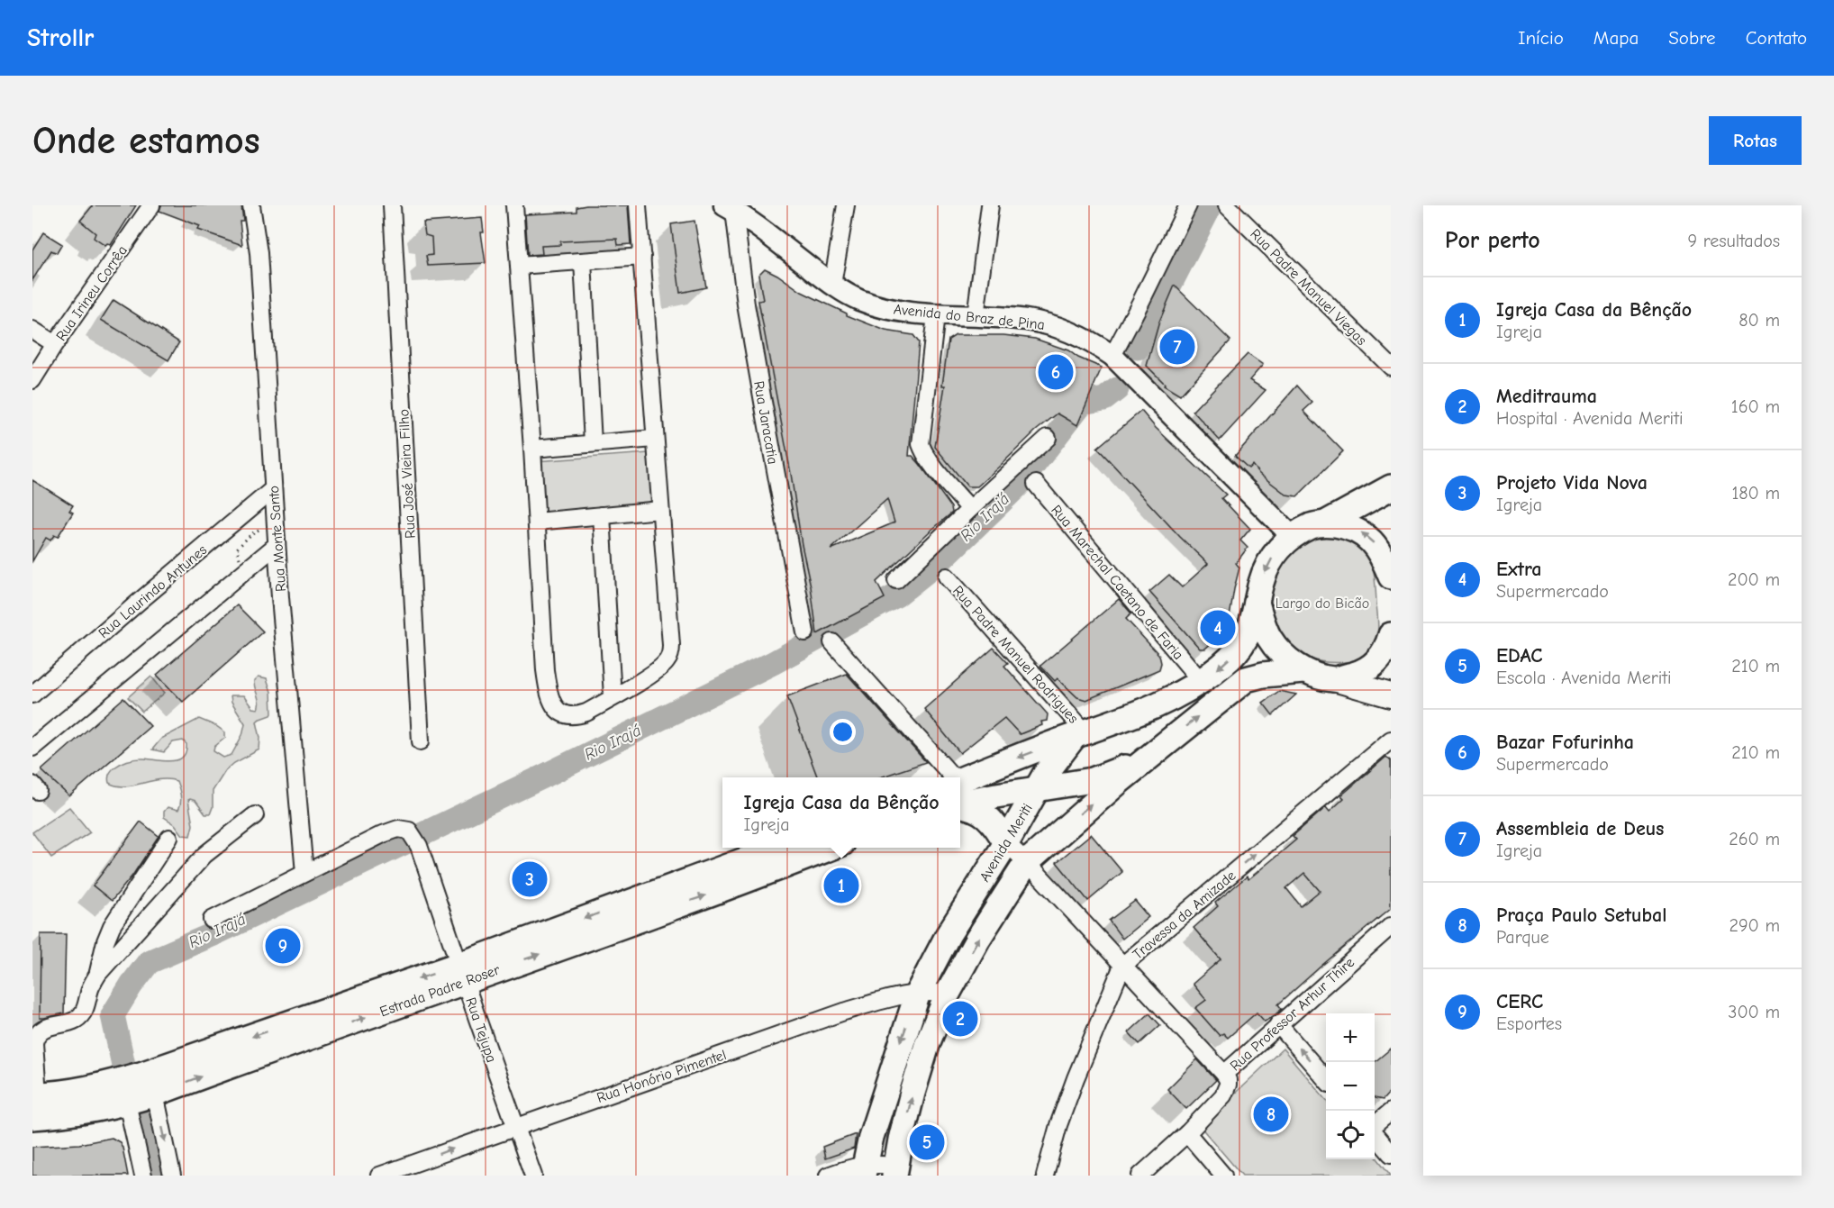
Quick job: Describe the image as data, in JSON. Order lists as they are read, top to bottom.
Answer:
{
  "streets": {
    "main road": ["Avenida Meriti", "Estrada Padre Roser"],
    "street": [
      "Rua Padre Manuel Viegas",
      "Rua Irineu Corrêa",
      "Avenida do Braz de Pina",
      "Rua Jaracatia",
      "Rua José Vieira Filho",
      "Rua Monte Santo",
      "Rua Marechal Caetano de Faria",
      "Rua Laurindo Antunes",
      "Rua Padre Manuel Rodrigues",
      "Travessa da Amizade",
      "Rua Professor Arhur Thire",
      "Rua Tejupa",
      "Rua Honório Pimentel"
    ]
  },
  "crossings": [
    ["Avenida do Braz de Pina", "Rua Jaracatia"],
    ["Rua Monte Santo", "Rua Laurindo Antunes"],
    ["Rua Monte Santo", "Rua Tejupa"],
    ["Rua Padre Manuel Rodrigues", "Avenida Meriti"],
    ["Avenida Meriti", "Rua Honório Pimentel"],
    ["Estrada Padre Roser", "Rua Tejupa"],
    ["Rua Tejupa", "Rua Honório Pimentel"]
  ],
  "one_way": ["Travessa da Amizade"],
  "water": ["Rio Irajá"],
  "parks": ["Largo do Bicão"],
  "page": {
    "header": "Strollr",
    "nav": [
      "Início",
      "Mapa",
      "Sobre",
      "Contato"
    ],
    "buttons": "Rotas",
    "title": "Onde estamos",
    "heading": ["Por perto", "9 resultados"],
    "list": [
      {
        "mark": "1",
        "name": "Igreja Casa da Bênção",
        "note": "Igreja",
        "value": "80 m"
      },
      {
        "mark": "2",
        "name": "Meditrauma",
        "note": "Hospital · Avenida Meriti",
        "value": "160 m"
      },
      {
        "mark": "3",
        "name": "Projeto Vida Nova",
        "note": "Igreja",
        "value": "180 m"
      },
      {
        "mark": "4",
        "name": "Extra",
        "note": "Supermercado",
        "value": "200 m"
      },
      {
        "mark": "5",
        "name": "EDAC",
        "note": "Escola · Avenida Meriti",
        "value": "210 m"
      },
      {
        "mark": "6",
        "name": "Bazar Fofurinha",
        "note": "Supermercado",
        "value": "210 m"
      },
      {
        "mark": "7",
        "name": "Assembleia de Deus",
        "note": "Igreja",
        "value": "260 m"
      },
      {
        "mark": "8",
        "name": "Praça Paulo Setubal",
        "note": "Parque",
        "value": "290 m"
      },
      {
        "mark": "9",
        "name": "CERC",
        "note": "Esportes",
        "value": "300 m"
      }
    ],
    "pins": [
      "7",
      "6",
      "4",
      "3",
      "1",
      "9",
      "2",
      "8",
      "5"
    ],
    "popup": ["Igreja Casa da Bênção", "Igreja"],
    "map_buttons": ["+", "−"]
  }
}
